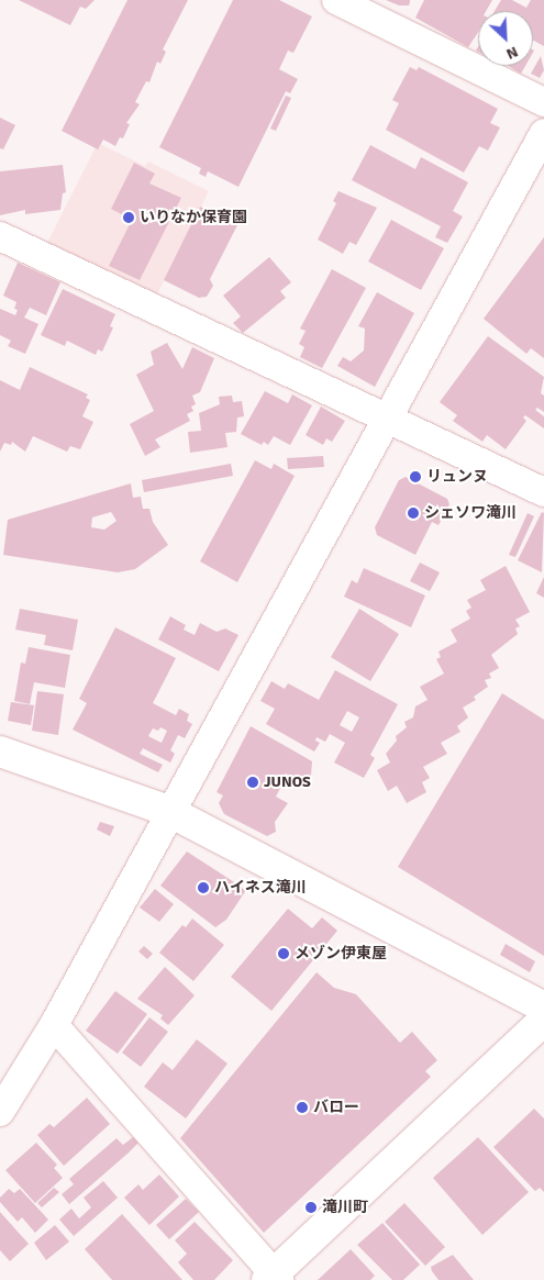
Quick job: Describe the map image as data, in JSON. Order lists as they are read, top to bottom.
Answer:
{
  "places": [
    "いりなか保育園",
    "リュンヌ",
    "シェソワ滝川",
    "JUNOS",
    "ハイネス滝川",
    "メゾン伊東屋",
    "バロー",
    "滝川町"
  ],
  "north": "bottom right"
}
